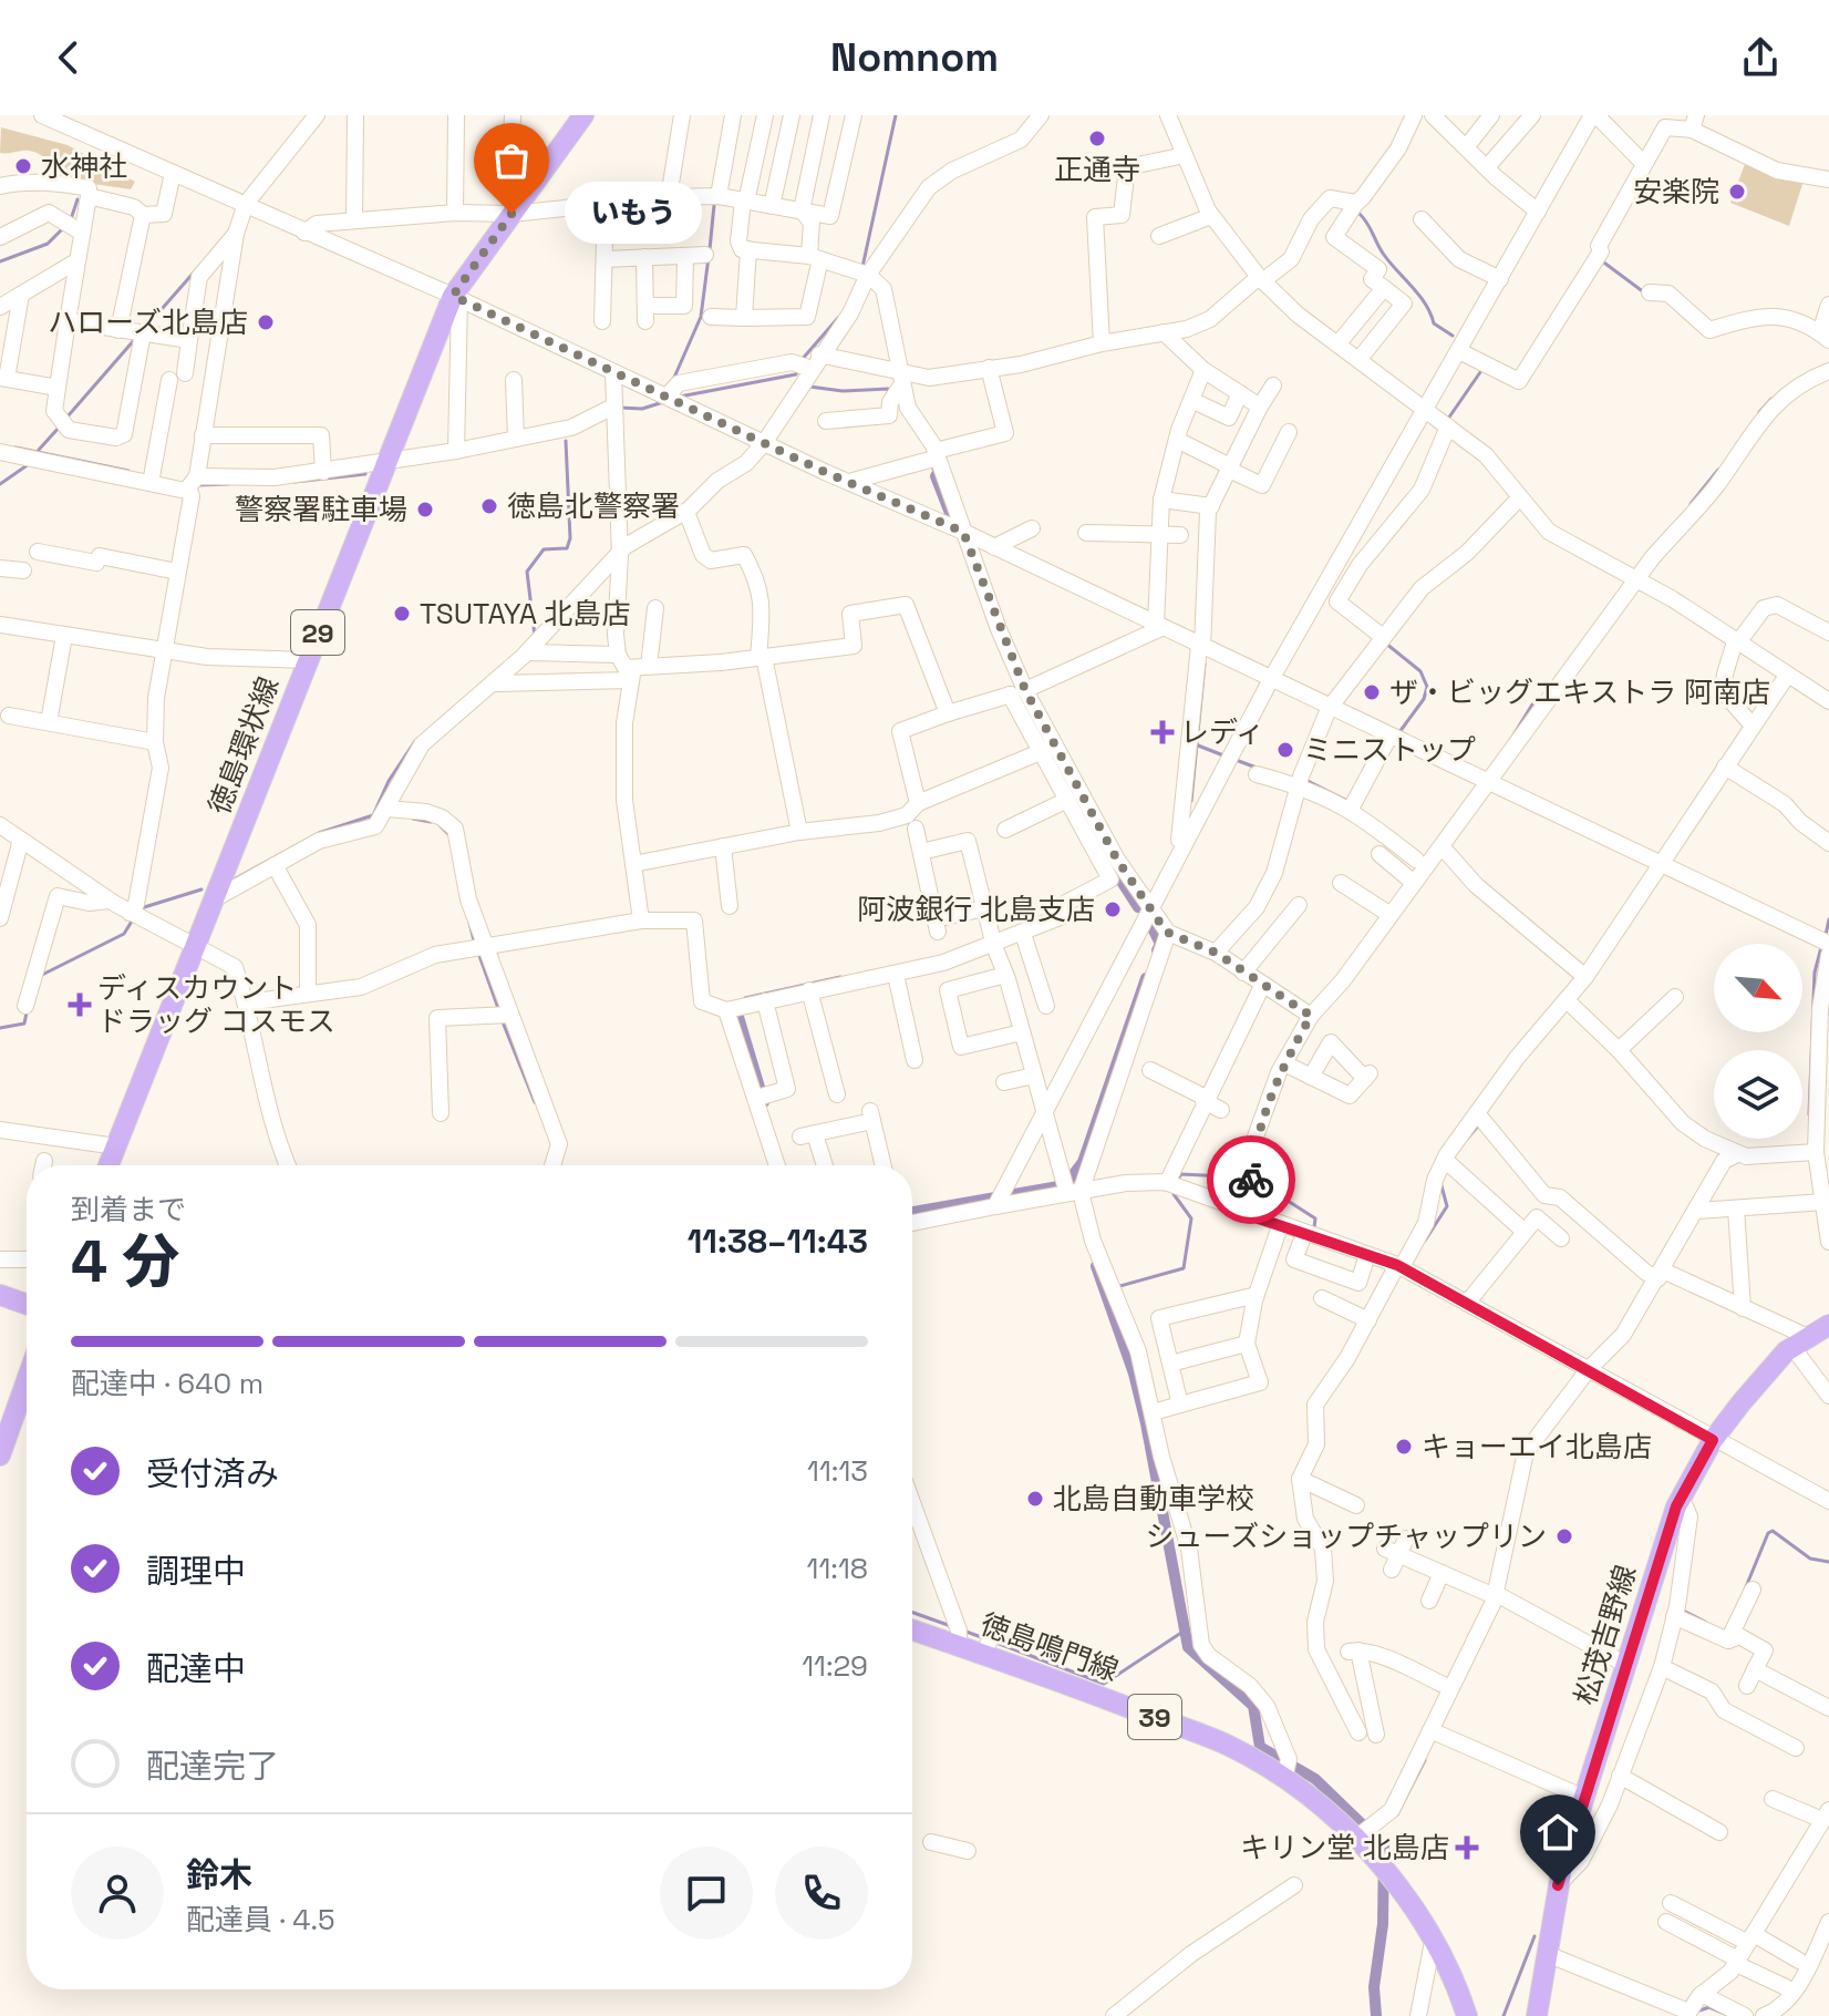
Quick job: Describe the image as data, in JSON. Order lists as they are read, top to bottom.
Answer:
{
  "streets": {
    "main road": [
      "29",
      "徳島環状線",
      "松茂吉野線",
      "徳島鳴門線",
      "39"
    ]
  },
  "places": {
    "other": [
      "正通寺",
      "水神社",
      "安楽院",
      "いもう",
      "ハローズ北島店",
      "徳島北警察署",
      "警察署駐車場",
      "TSUTAYA 北島店",
      "ザ・ビッグエキストラ 阿南店",
      "ミニストップ",
      "阿波銀行 北島支店",
      "キョーエイ北島店",
      "北島自動車学校",
      "シューズショップチャップリン"
    ],
    "health": ["レディ", "ディスカウント ドラッグ コスモス", "キリン堂 北島店"]
  },
  "north": "bottom right",
  "page": {
    "header": "Nomnom",
    "bubble": "いもう",
    "heading": ["4 分", "到着まで", "11:38–11:43"],
    "panel": ["鈴木", "配達員 · 4.5"],
    "bar": "配達中 · 640 m",
    "list": [
      ["受付済み", "11:13"],
      ["調理中", "11:18"],
      ["配達中", "11:29"],
      "配達完了"
    ]
  }
}
